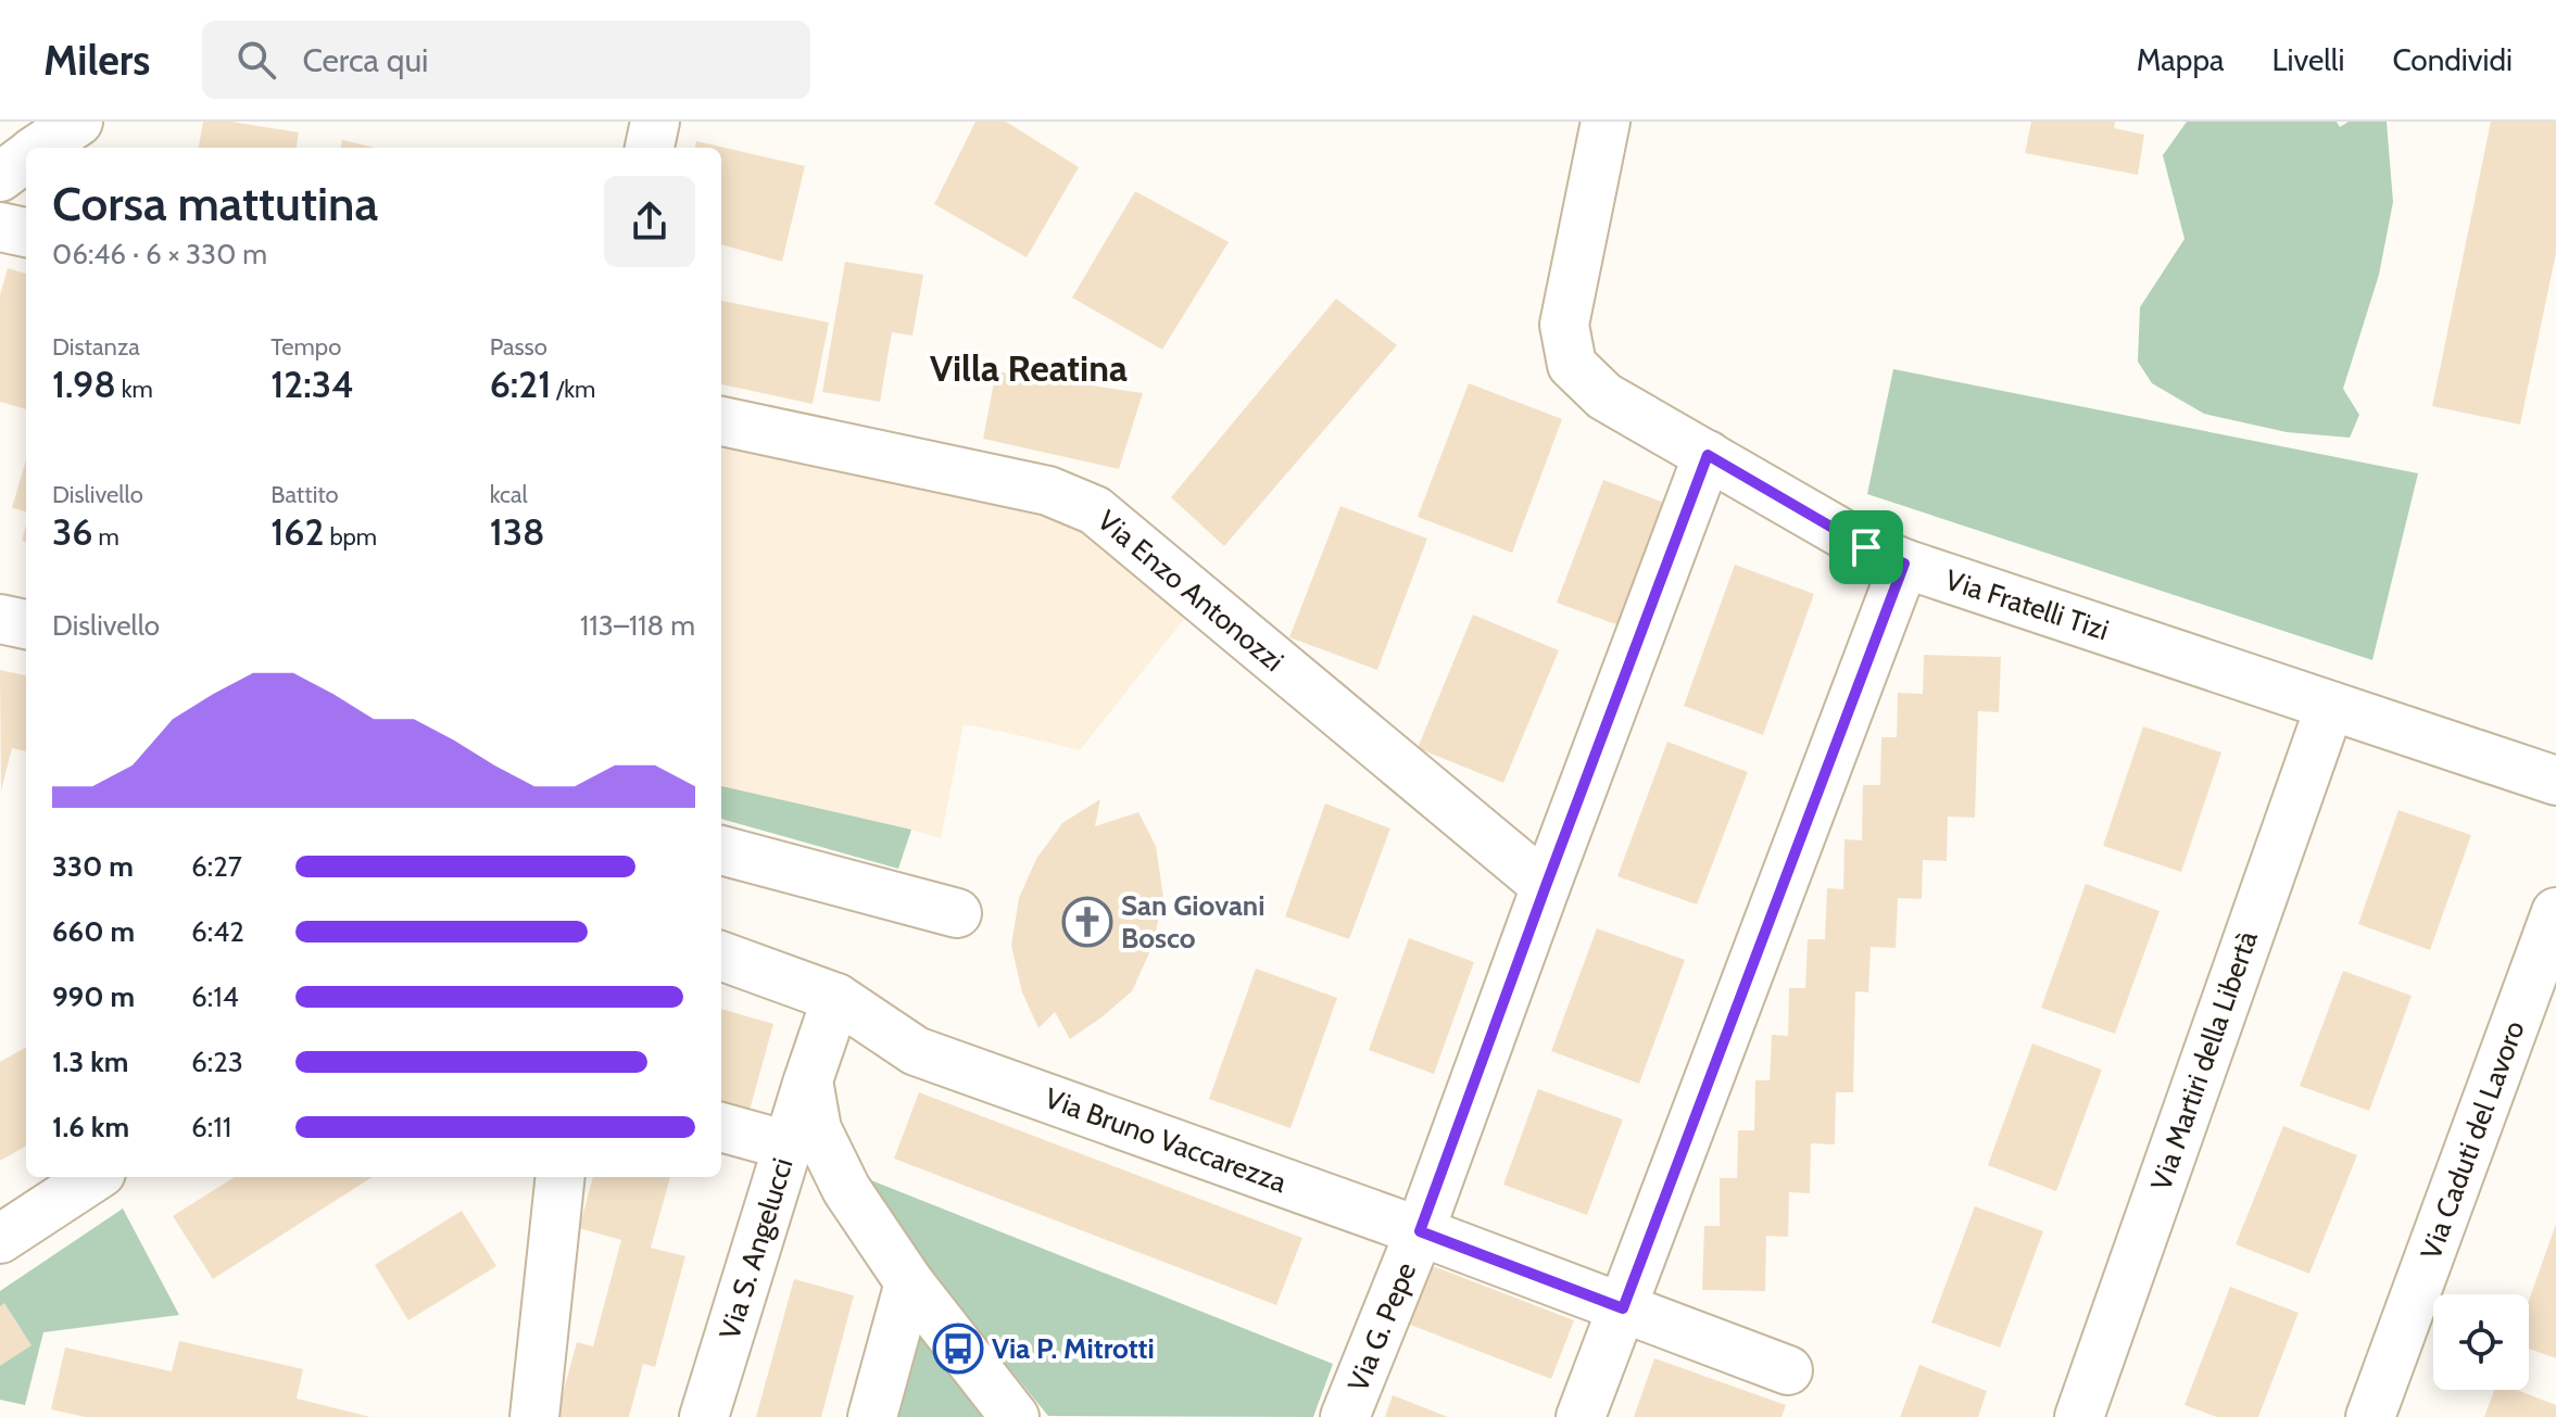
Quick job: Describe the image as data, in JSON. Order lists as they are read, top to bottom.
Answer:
{
  "streets": {
    "street": [
      "Via Enzo Antonozzi",
      "Via Fratelli Tizi",
      "Via Martiri della Libertà",
      "Via Bruno Vaccarezza",
      "Via Caduti del Lavoro",
      "Via S. Angelucci",
      "Via G. Pepe"
    ]
  },
  "crossings": [
    ["Via Enzo Antonozzi", "Via G. Pepe"],
    ["Via Fratelli Tizi", "Via Martiri della Libertà"],
    ["Via Fratelli Tizi", "Via G. Pepe"],
    ["Via Bruno Vaccarezza", "Via S. Angelucci"],
    ["Via Bruno Vaccarezza", "Via G. Pepe"]
  ],
  "districts": ["Villa Reatina"],
  "places": {
    "church": ["San Giovani Bosco"],
    "bus stop": ["Via P. Mitrotti"]
  },
  "page": {
    "header": "Milers",
    "search": "Cerca qui",
    "nav": ["Mappa", "Livelli", "Condividi"],
    "heading": ["Corsa mattutina", "06:46 · 6 × 330 m"],
    "stats": [
      ["Distanza", "1.98 km"],
      ["Tempo", "12:34"],
      ["Passo", "6:21 /km"],
      ["Dislivello", "36 m"],
      ["Battito", "162 bpm"],
      ["kcal", "138"]
    ],
    "chart": ["Dislivello", "113–118 m"],
    "list": [
      {
        "name": "330 m",
        "note": "6:27"
      },
      {
        "name": "660 m",
        "note": "6:42"
      },
      {
        "name": "990 m",
        "note": "6:14"
      },
      {
        "name": "1.3 km",
        "note": "6:23"
      },
      {
        "name": "1.6 km",
        "note": "6:11"
      }
    ]
  }
}
